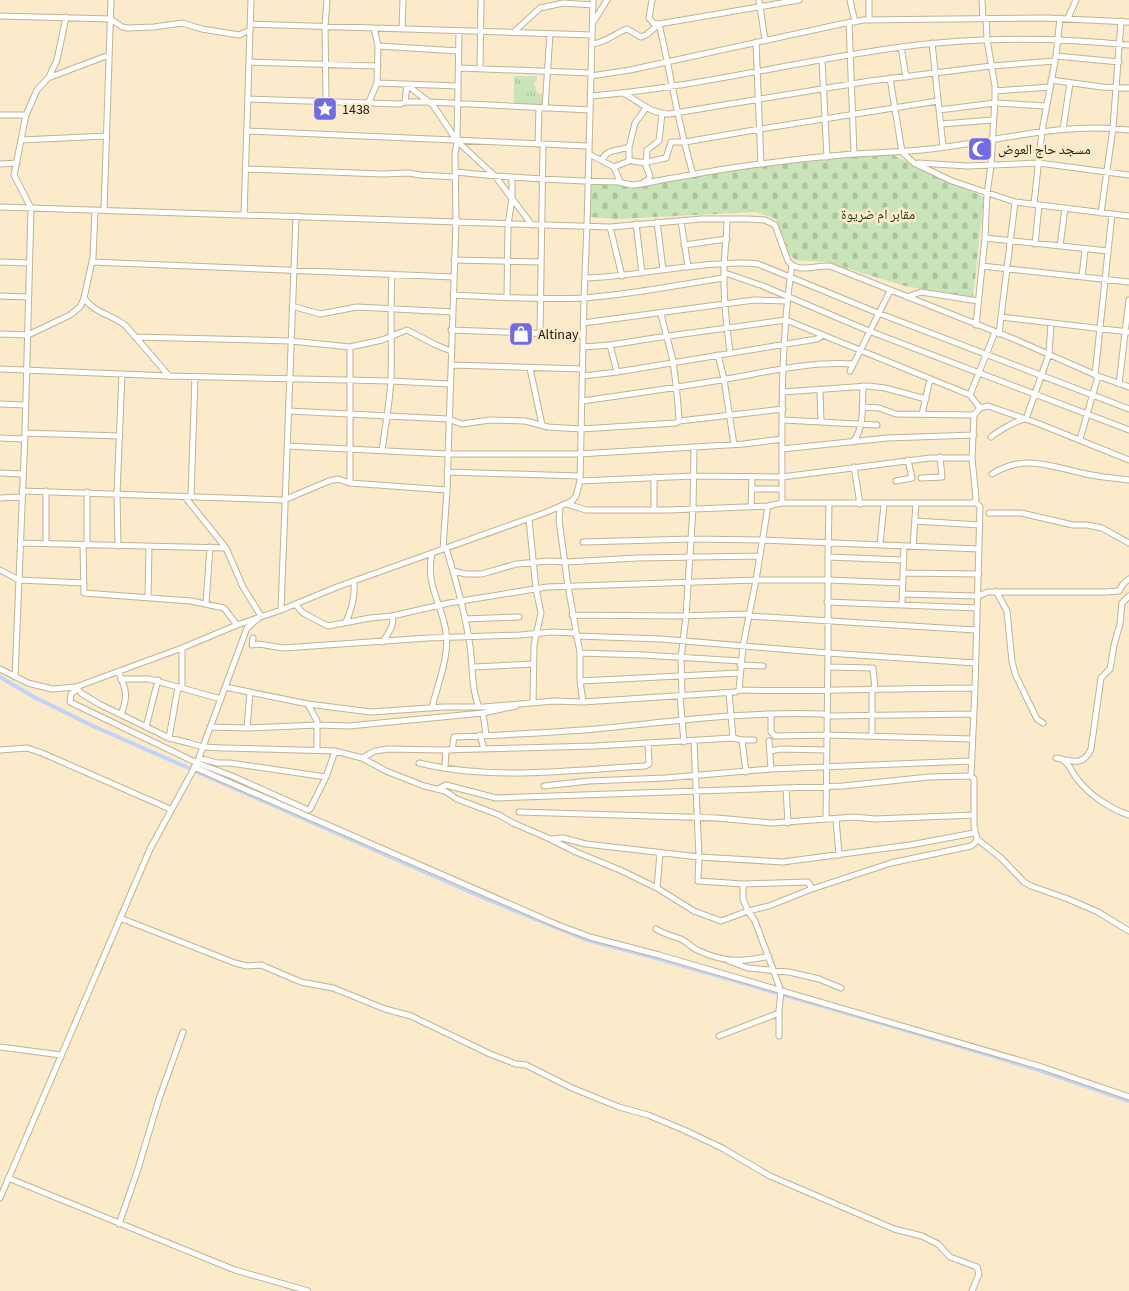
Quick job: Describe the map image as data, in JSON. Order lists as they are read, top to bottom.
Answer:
{
  "parks": ["مقابر ام ضريوة"],
  "places": {
    "place": ["1438"],
    "mosque": ["مسجد حاج العوض"],
    "shop": ["Altinay"]
  }
}
